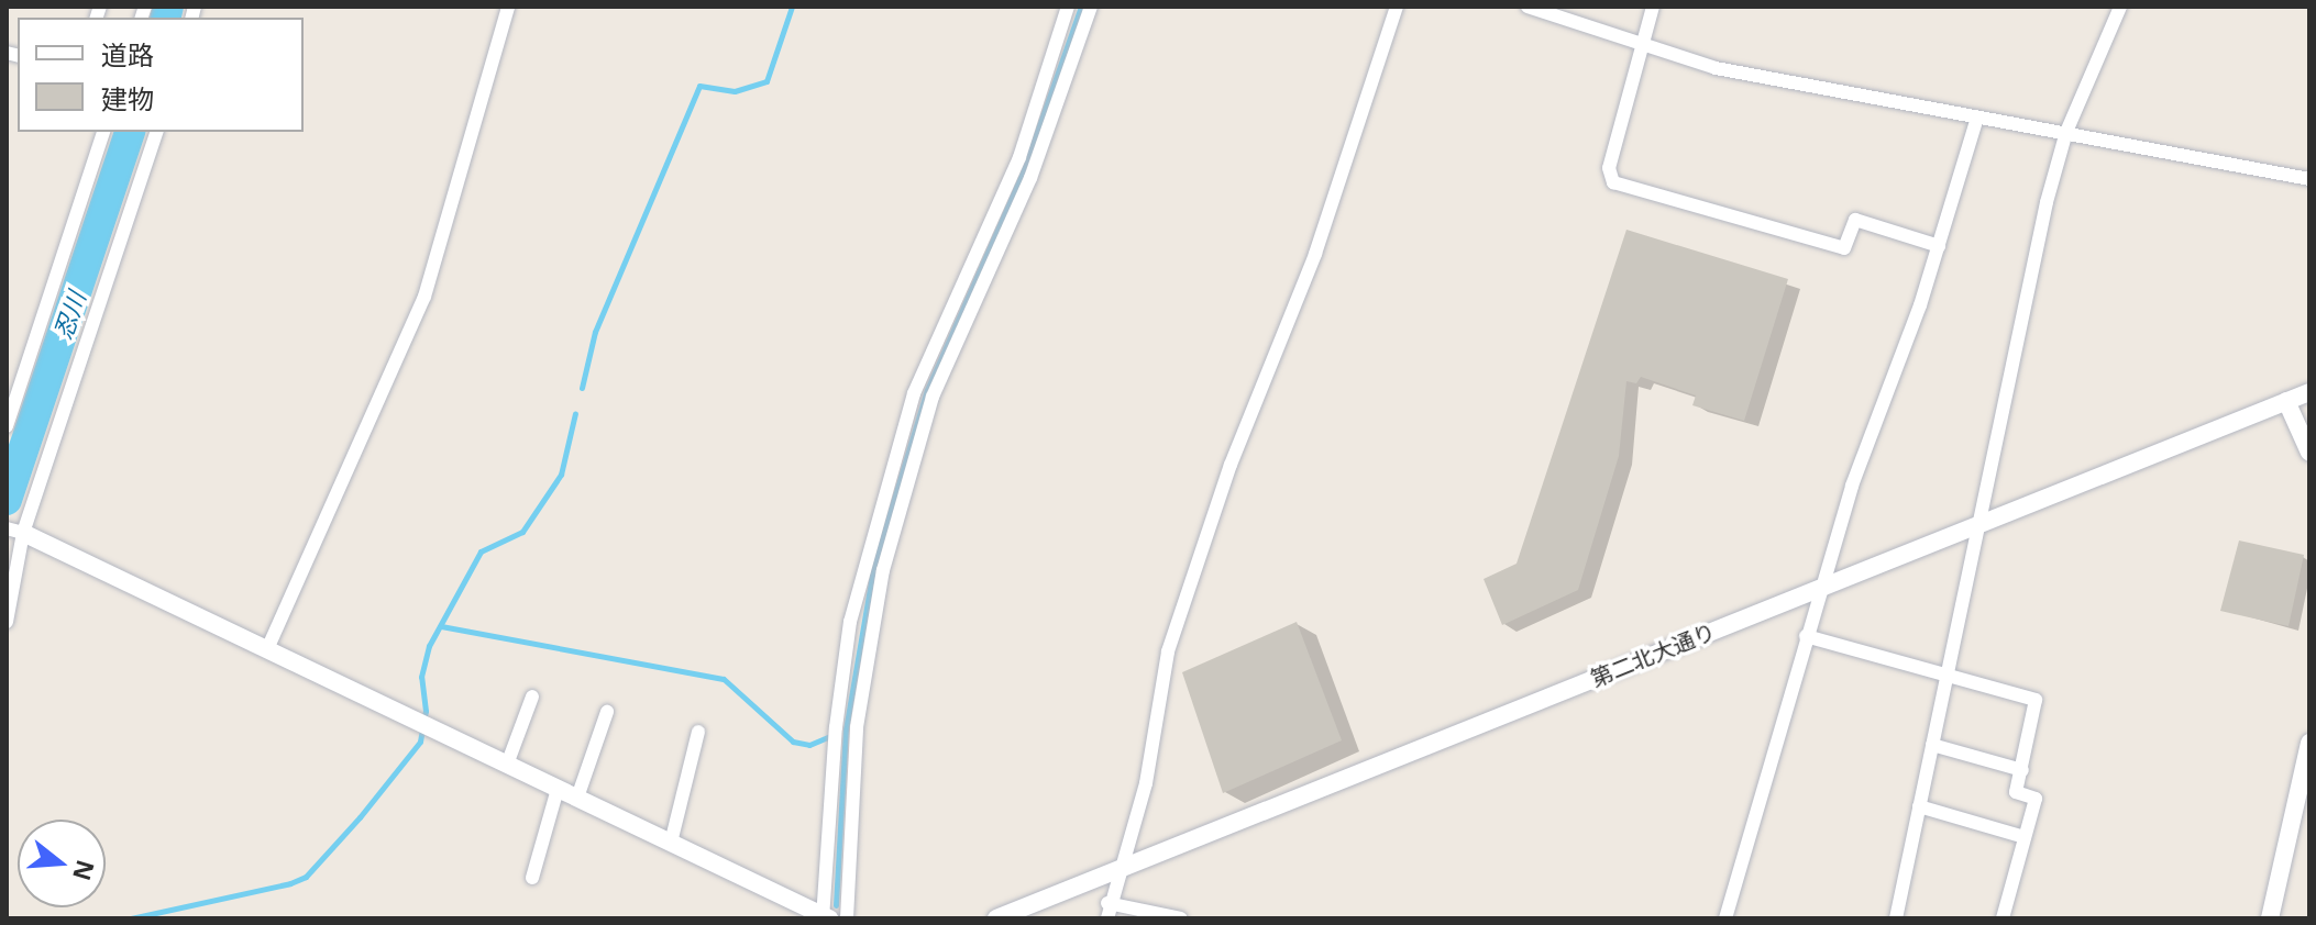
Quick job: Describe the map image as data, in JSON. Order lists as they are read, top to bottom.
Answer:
{
  "streets": {
    "street": ["第二北大通り"]
  },
  "water": ["忍川"],
  "legend": ["道路", "建物"],
  "north": "right"
}
